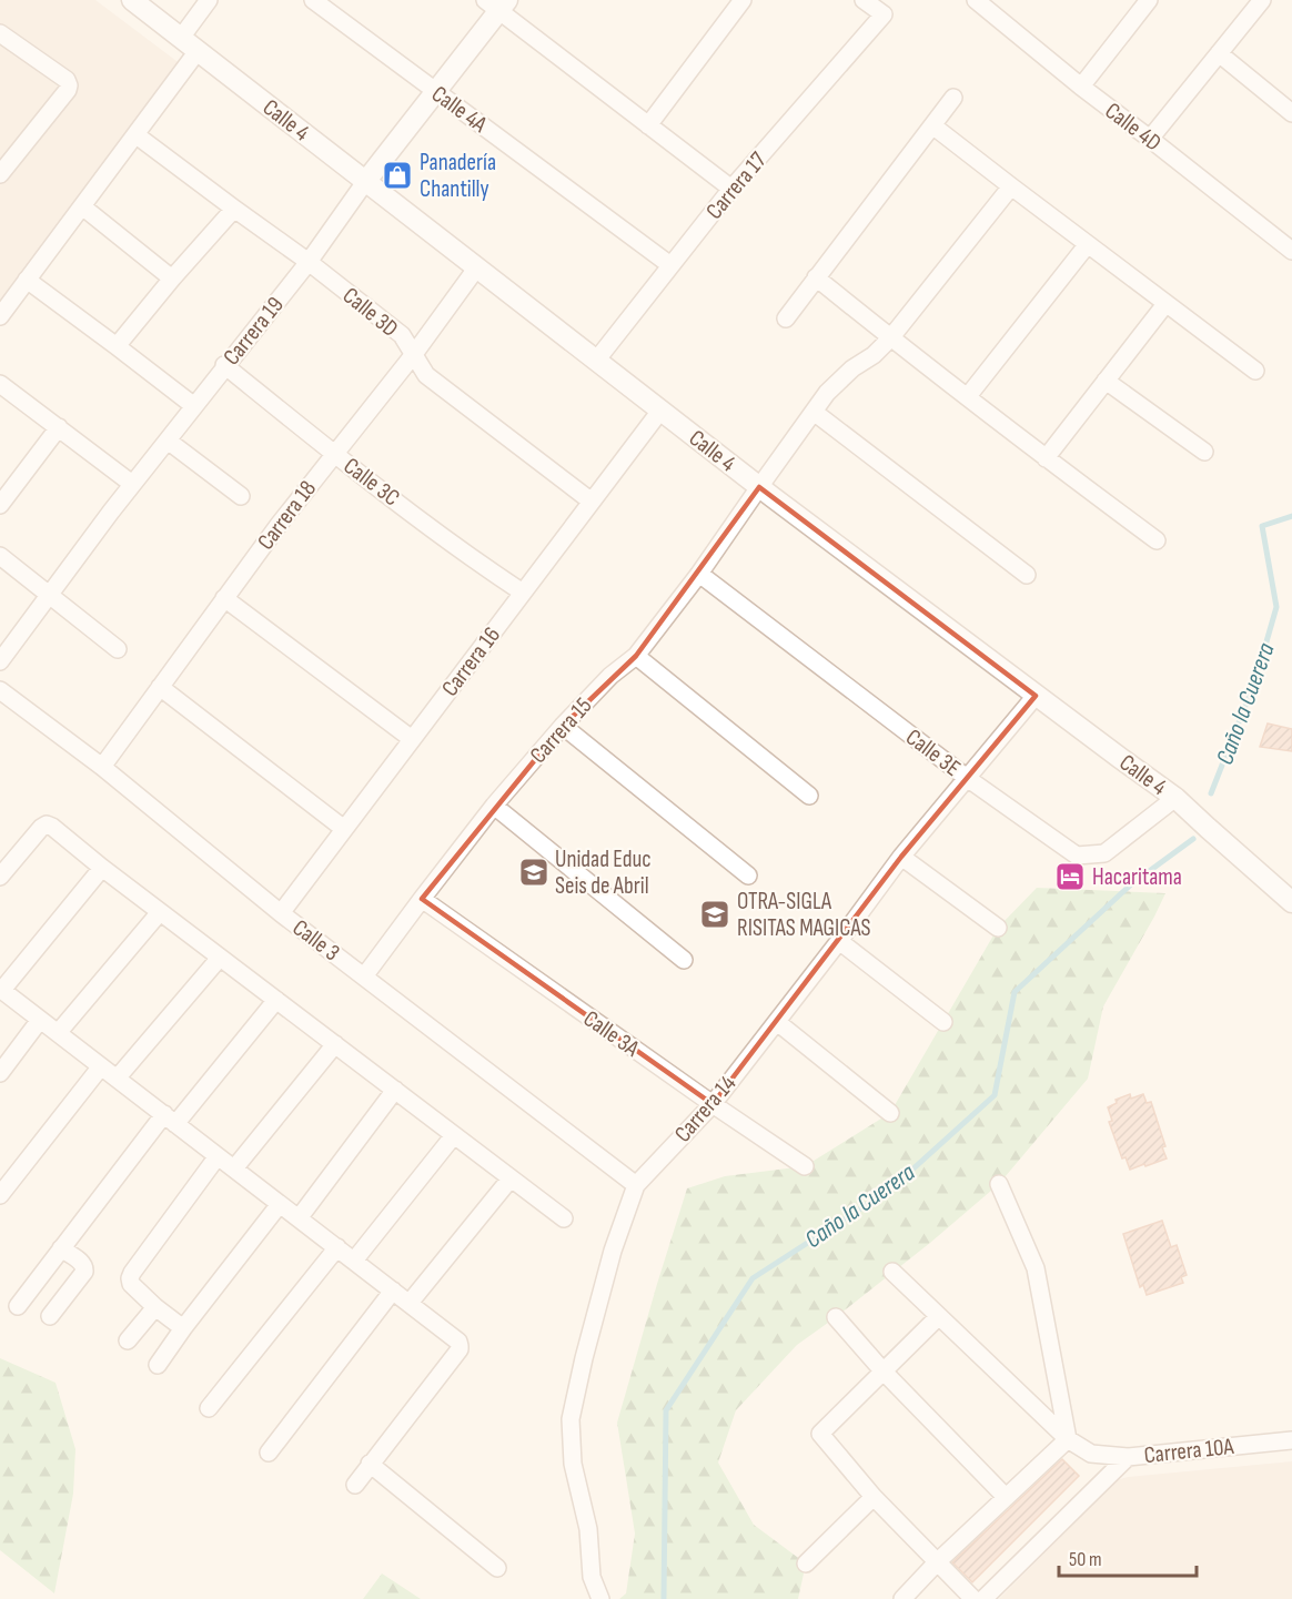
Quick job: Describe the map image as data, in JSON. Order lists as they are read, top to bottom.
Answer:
{
  "streets": {
    "street": [
      "Calle 4A",
      "Calle 4",
      "Calle 4D",
      "Carrera 17",
      "Calle 3D",
      "Carrera 19",
      "Calle 3C",
      "Carrera 18",
      "Carrera 16",
      "Carrera 15",
      "Calle 3E",
      "Calle 3",
      "Calle 3A",
      "Carrera 14",
      "Carrera 10A"
    ]
  },
  "crossings": [
    ["Calle 4A", "Carrera 17"],
    ["Calle 4A", "Carrera 19"],
    ["Calle 4", "Carrera 17"],
    ["Calle 4", "Carrera 19"],
    ["Calle 4", "Carrera 18"],
    ["Calle 4", "Carrera 16"],
    ["Calle 4", "Carrera 15"],
    ["Calle 4", "Calle 3E"],
    ["Calle 4", "Carrera 14"],
    ["Calle 3D", "Carrera 19"],
    ["Calle 3D", "Carrera 18"],
    ["Calle 3D", "Carrera 16"],
    ["Carrera 19", "Calle 3C"],
    ["Calle 3C", "Carrera 18"],
    ["Calle 3C", "Carrera 16"],
    ["Carrera 18", "Calle 3"],
    ["Carrera 16", "Calle 3"],
    ["Carrera 15", "Calle 3E"],
    ["Carrera 15", "Calle 3"],
    ["Carrera 15", "Calle 3A"],
    ["Calle 3E", "Carrera 14"],
    ["Calle 3", "Carrera 14"],
    ["Calle 3A", "Carrera 14"]
  ],
  "water": ["Caño la Cuerera"],
  "places": {
    "shop": ["Panadería Chantilly"],
    "school or university": ["Unidad Educ Seis de Abril", "OTRA-SIGLA RISITAS MAGICAS"],
    "hotel": ["Hacaritama"]
  },
  "scale_bar": "50 m"
}
